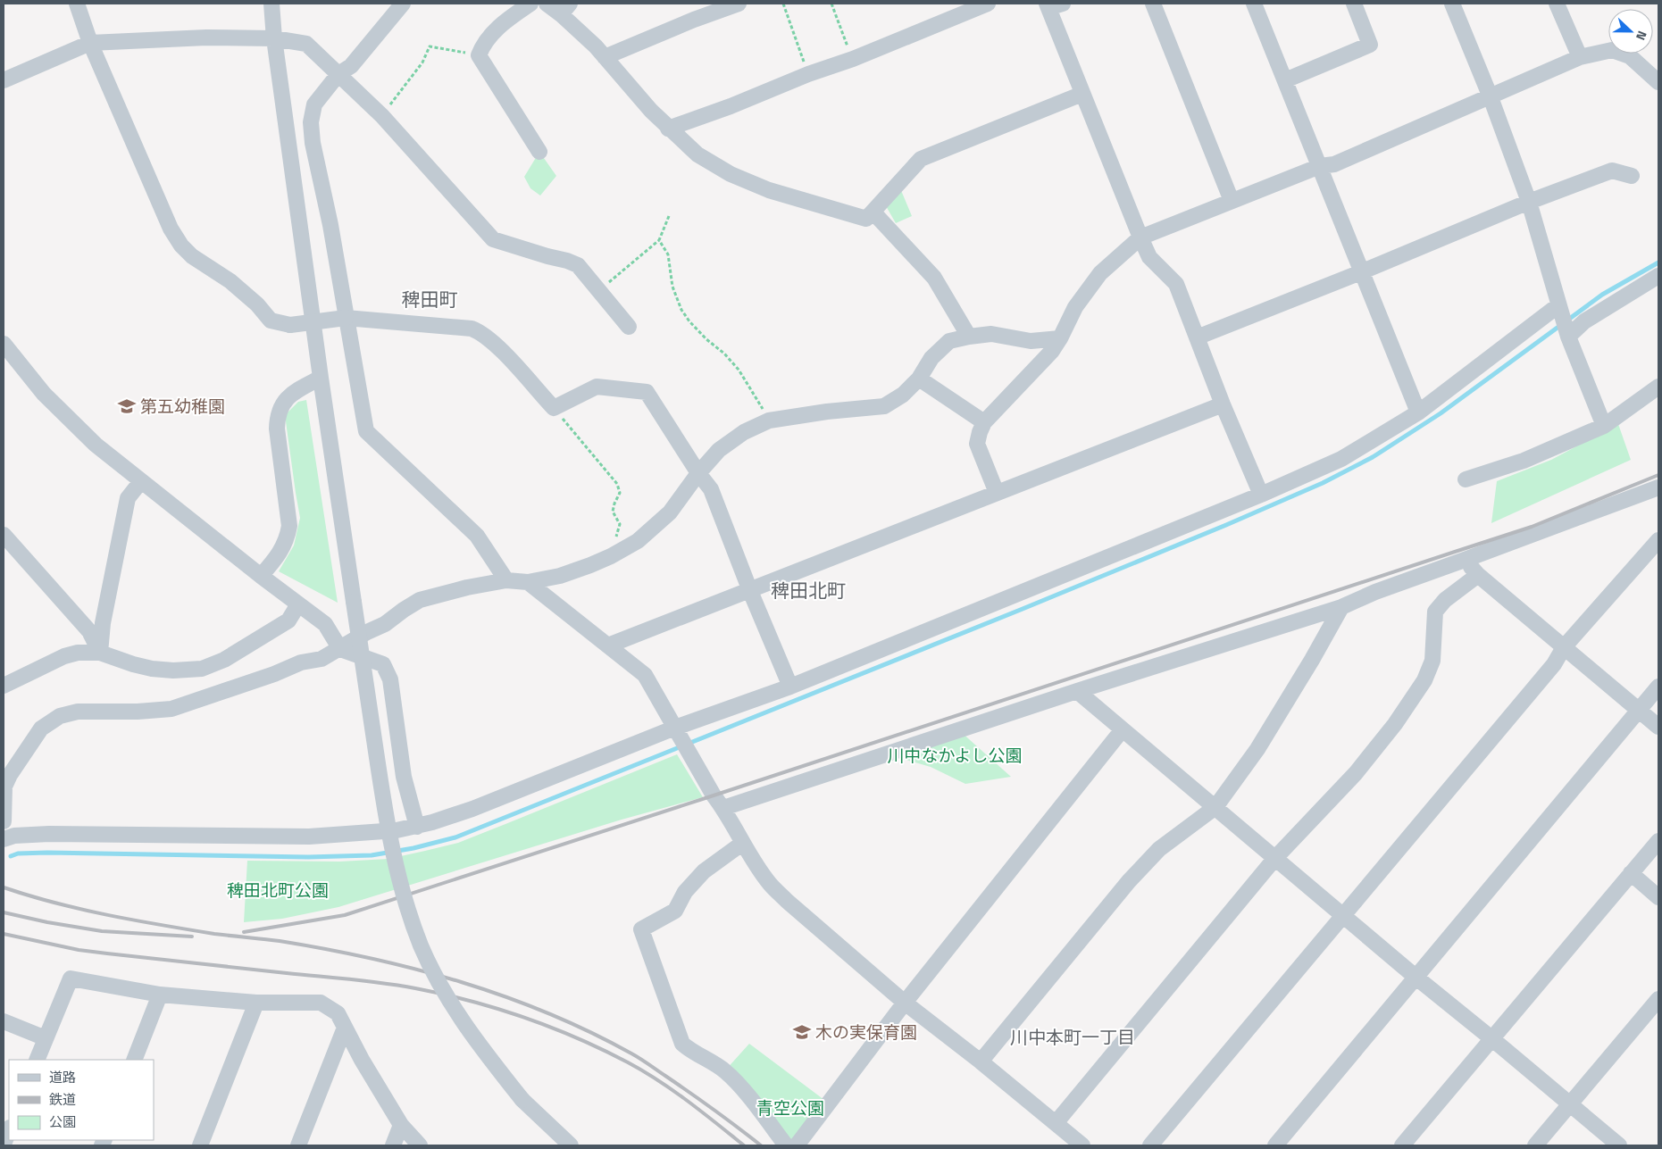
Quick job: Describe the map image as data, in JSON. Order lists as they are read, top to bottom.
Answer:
{
  "districts": ["稗田町", "稗田北町", "川中本町一丁目"],
  "parks": ["川中なかよし公園", "稗田北町公園", "青空公園"],
  "places": {
    "school or university": ["第五幼稚園", "木の実保育園"]
  },
  "legend": ["道路", "鉄道", "公園"],
  "north": "right"
}
